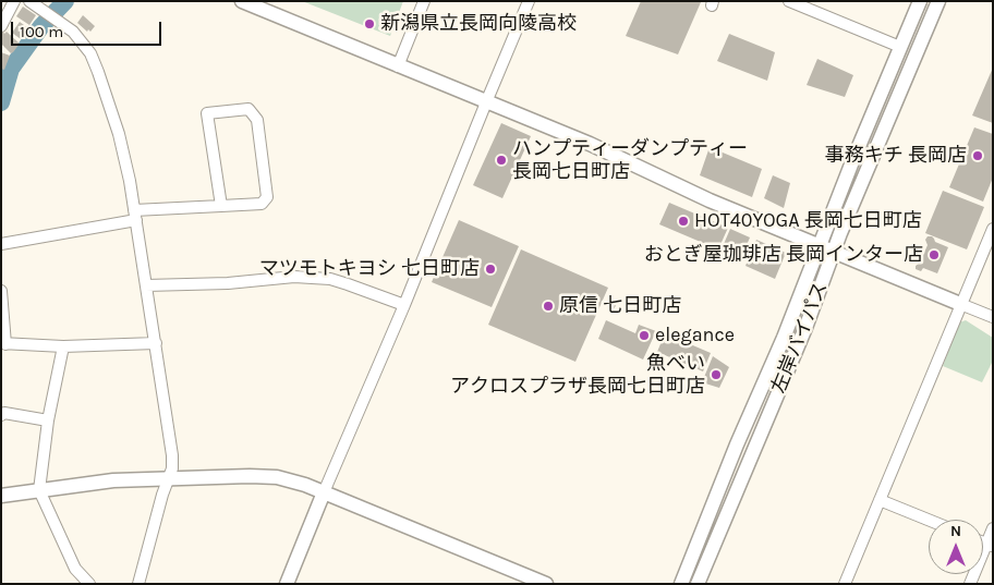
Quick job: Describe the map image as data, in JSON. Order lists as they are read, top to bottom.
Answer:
{
  "streets": {
    "street": ["左岸バイパス"]
  },
  "places": [
    "新潟県立長岡向陵高校",
    "事務キチ 長岡店",
    "ハンプティーダンプティー 長岡七日町店",
    "HOT40YOGA 長岡七日町店",
    "おとぎ屋珈琲店 長岡インター店",
    "マツモトキヨシ 七日町店",
    "原信 七日町店",
    "elegance",
    "魚べい アクロスプラザ長岡七日町店"
  ],
  "scale_bar": "100 m",
  "north": "top"
}
